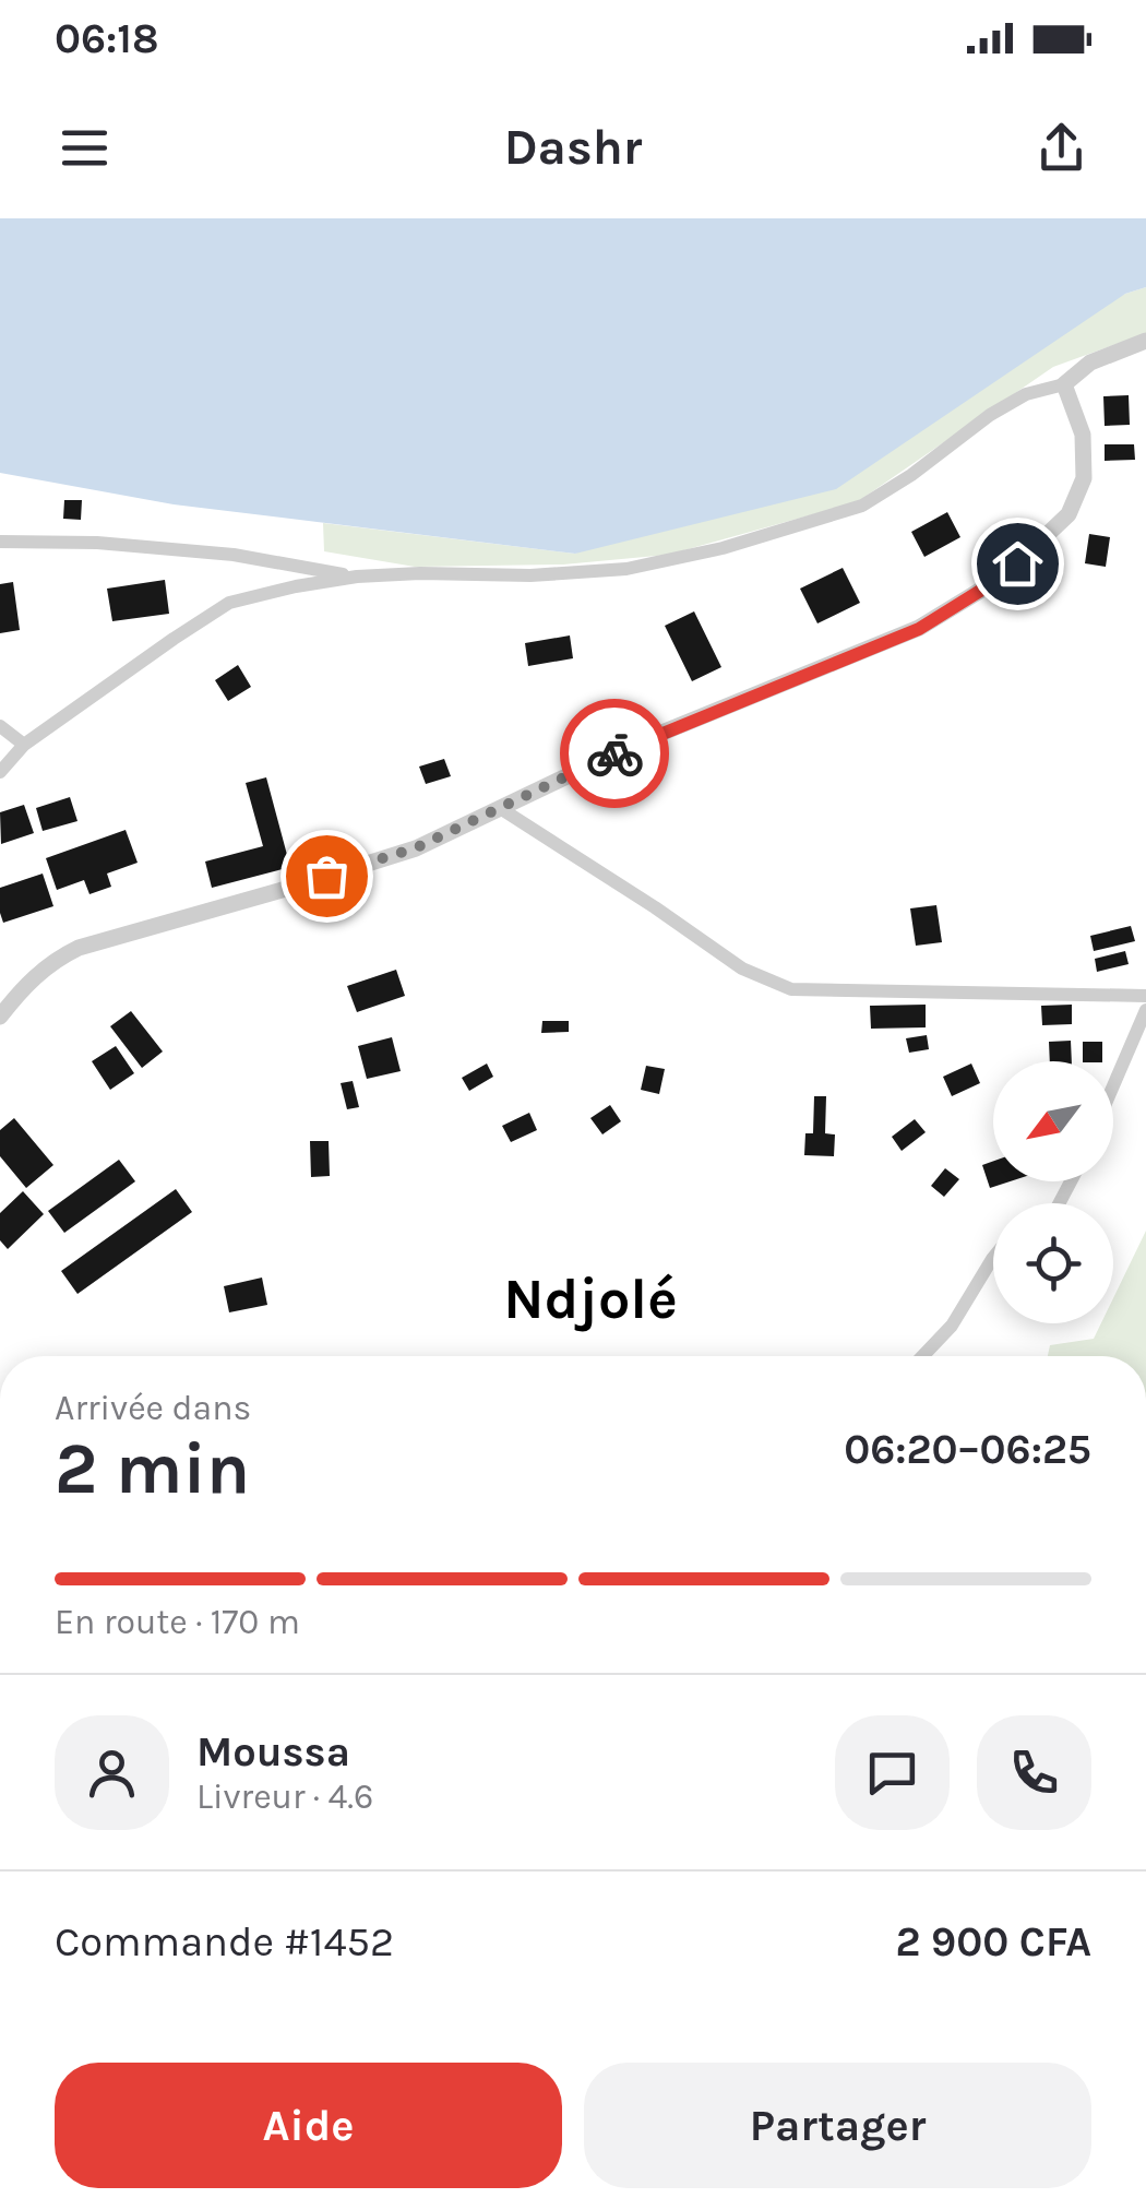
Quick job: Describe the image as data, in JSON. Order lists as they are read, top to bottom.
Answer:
{
  "districts": ["Ndjolé"],
  "north": "bottom left",
  "page": {
    "status": "06:18",
    "header": "Dashr",
    "heading": ["2 min", "Arrivée dans", "06:20–06:25"],
    "panel": [
      "Moussa",
      "Livreur · 4.6",
      "Commande #1452",
      "2 900 CFA"
    ],
    "bar": "En route · 170 m",
    "buttons": ["Aide", "Partager"]
  }
}
